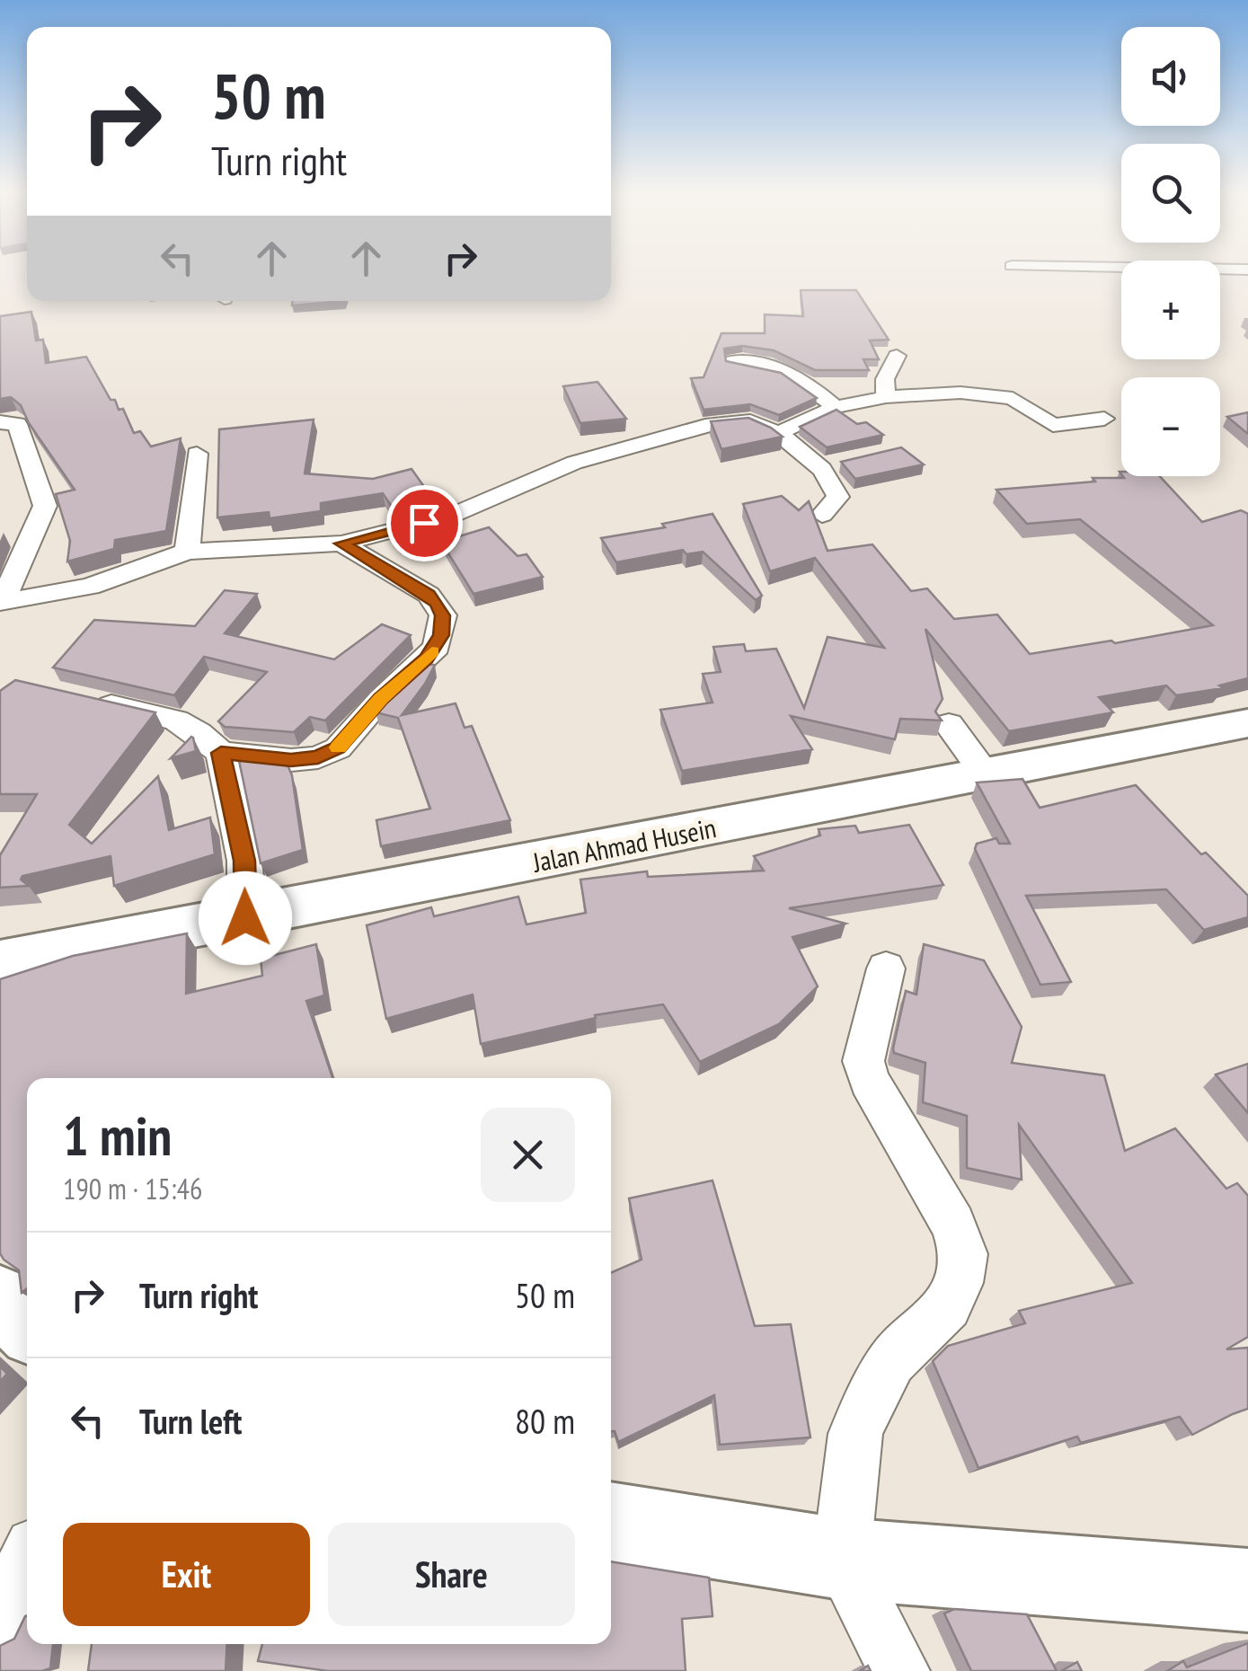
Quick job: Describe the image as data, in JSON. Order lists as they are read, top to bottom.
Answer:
{
  "streets": {
    "main road": ["Jalan Ahmad Husein"]
  },
  "page": {
    "map_buttons": ["+", "−"],
    "turn": ["50 m", "Turn right"],
    "heading": ["1 min", "190 m · 15:46"],
    "list": [
      {
        "name": "Turn right",
        "value": "50 m"
      },
      {
        "name": "Turn left",
        "value": "80 m"
      }
    ],
    "buttons": ["Exit", "Share"]
  }
}
